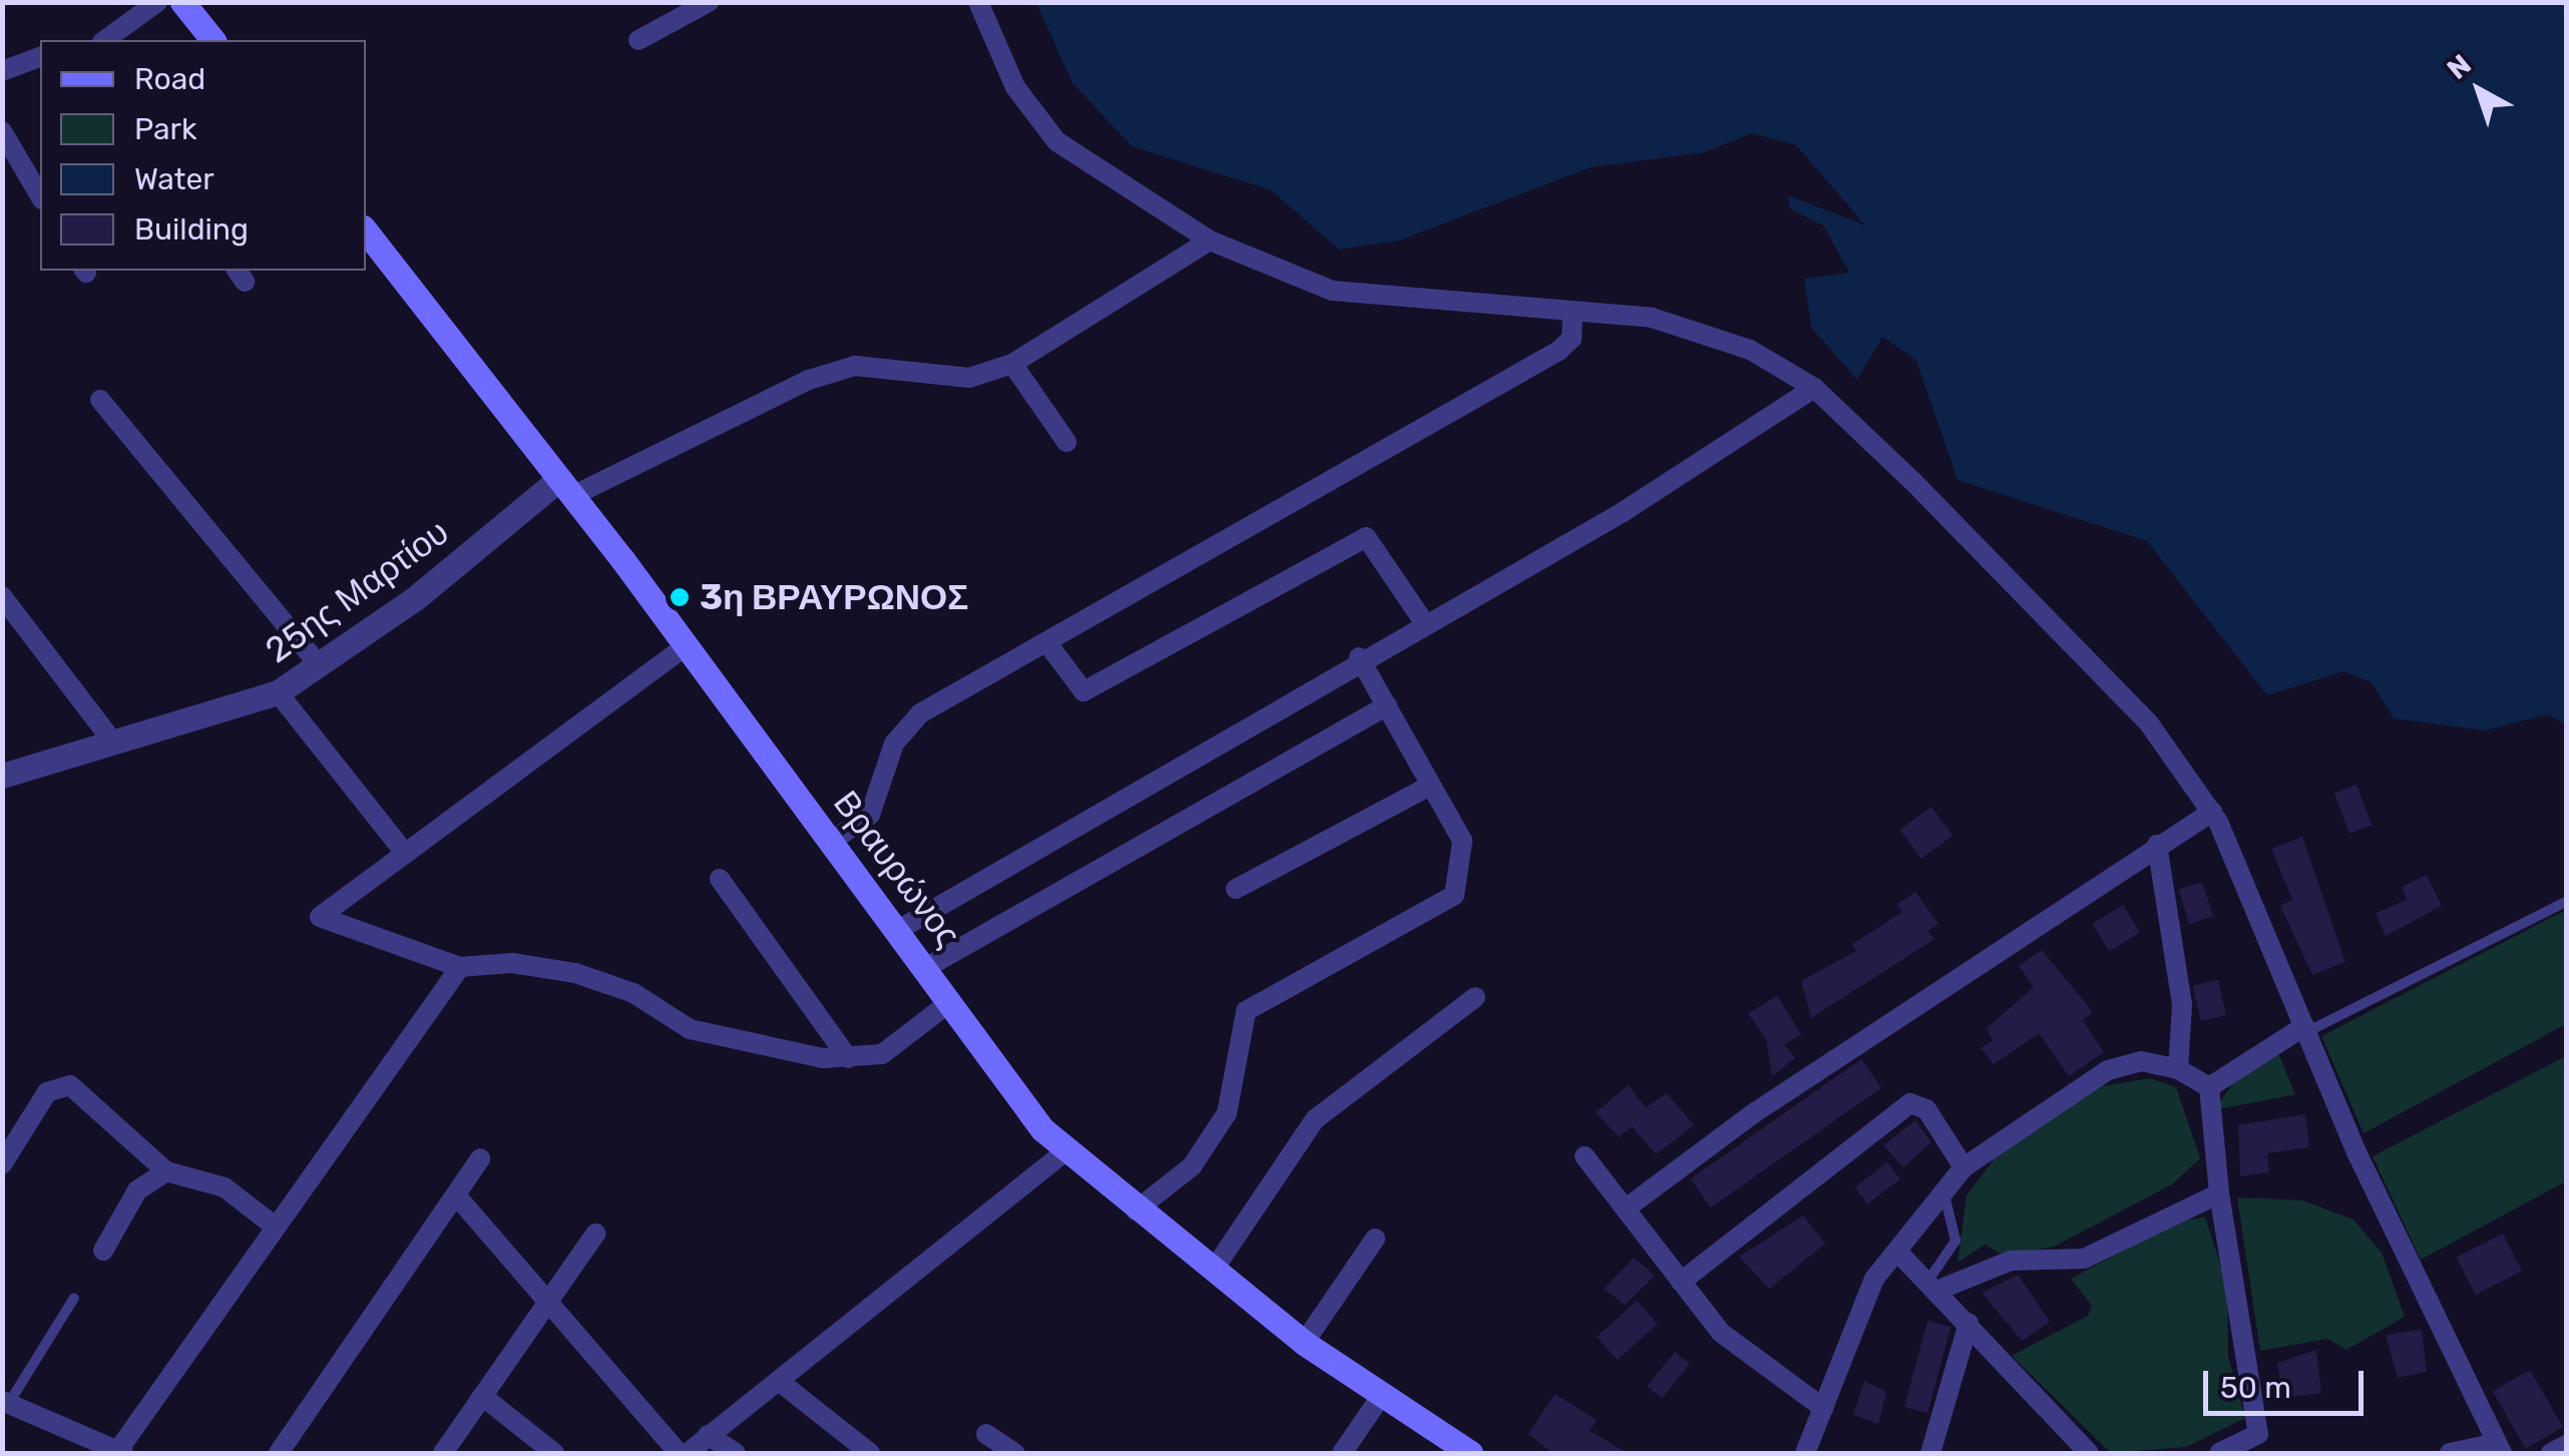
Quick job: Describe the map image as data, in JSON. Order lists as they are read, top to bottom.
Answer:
{
  "streets": {
    "main road": ["Βραυρώνος"],
    "street": ["25ης Μαρτίου"]
  },
  "crossings": [
    ["25ης Μαρτίου", "Βραυρώνος"]
  ],
  "places": ["3η ΒΡΑΥΡΩΝΟΣ"],
  "legend": [
    "Road",
    "Park",
    "Water",
    "Building"
  ],
  "scale_bar": "50 m",
  "north": "top left"
}
